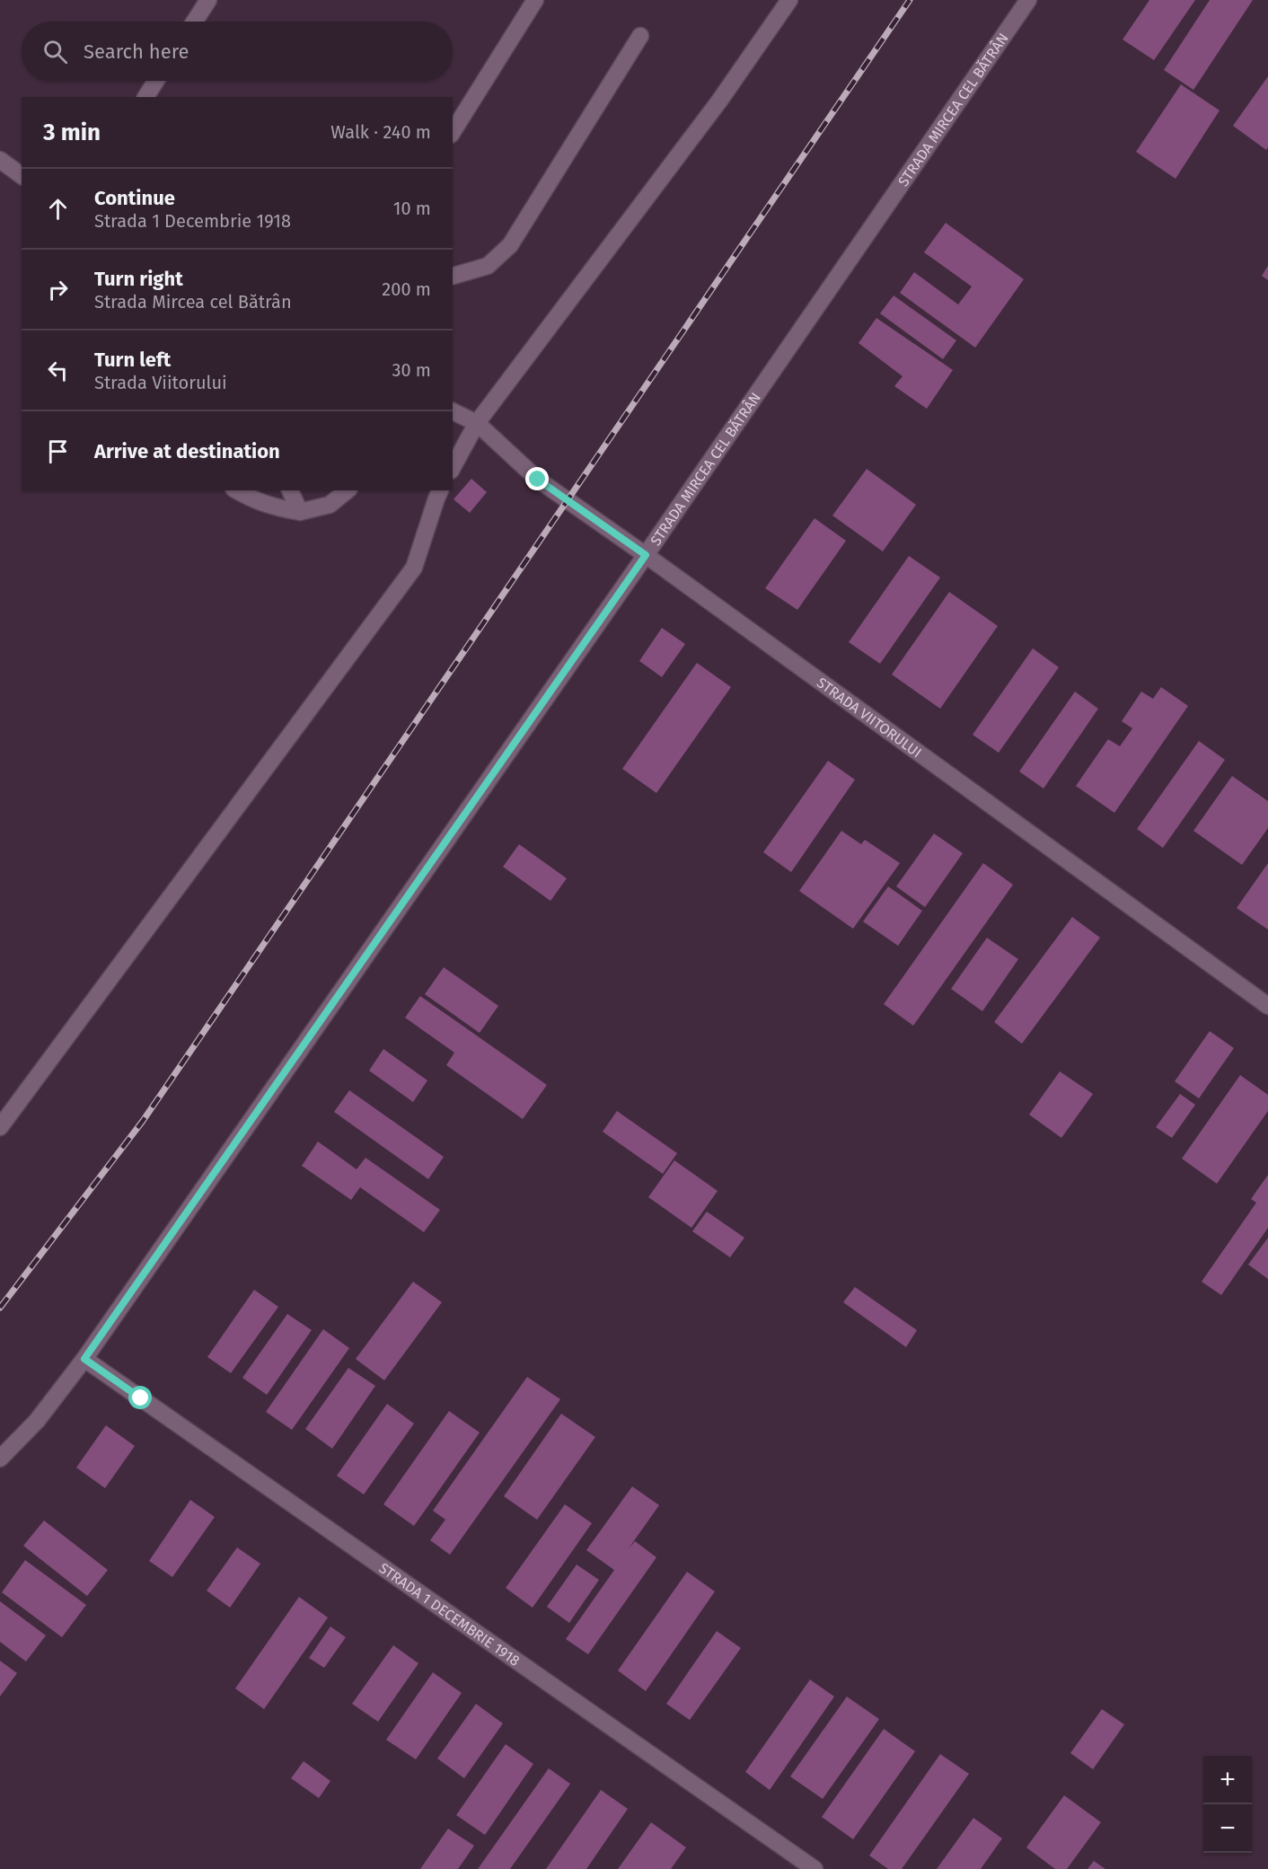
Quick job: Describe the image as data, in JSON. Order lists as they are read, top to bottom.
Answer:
{
  "streets": {
    "street": ["STRADA MIRCEA CEL BĂTRÂN", "STRADA VIITORULUI", "STRADA 1 DECEMBRIE 1918"]
  },
  "crossings": [
    ["STRADA MIRCEA CEL BĂTRÂN", "STRADA VIITORULUI"],
    ["STRADA MIRCEA CEL BĂTRÂN", "STRADA 1 DECEMBRIE 1918"]
  ],
  "page": {
    "search": "Search here",
    "heading": ["3 min", "Walk · 240 m"],
    "list": [
      ["Continue", "Strada 1 Decembrie 1918", "10 m"],
      ["Turn right", "Strada Mircea cel Bătrân", "200 m"],
      ["Turn left", "Strada Viitorului", "30 m"],
      "Arrive at destination"
    ],
    "map_buttons": ["+", "−"]
  }
}
